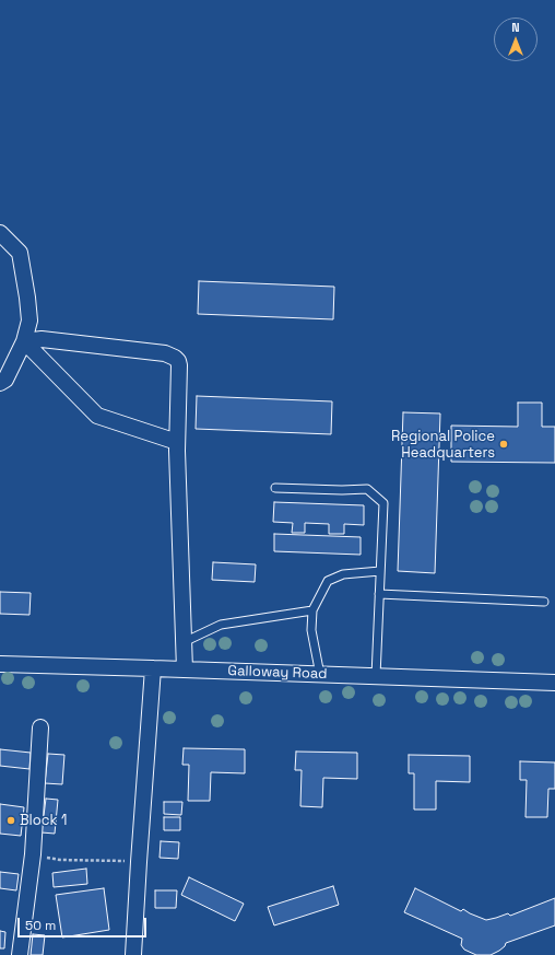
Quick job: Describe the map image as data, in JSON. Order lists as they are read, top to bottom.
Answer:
{
  "streets": {
    "street": ["Galloway Road"]
  },
  "places": ["Regional Police Headquarters", "Block 1"],
  "scale_bar": "50 m",
  "north": "top"
}
